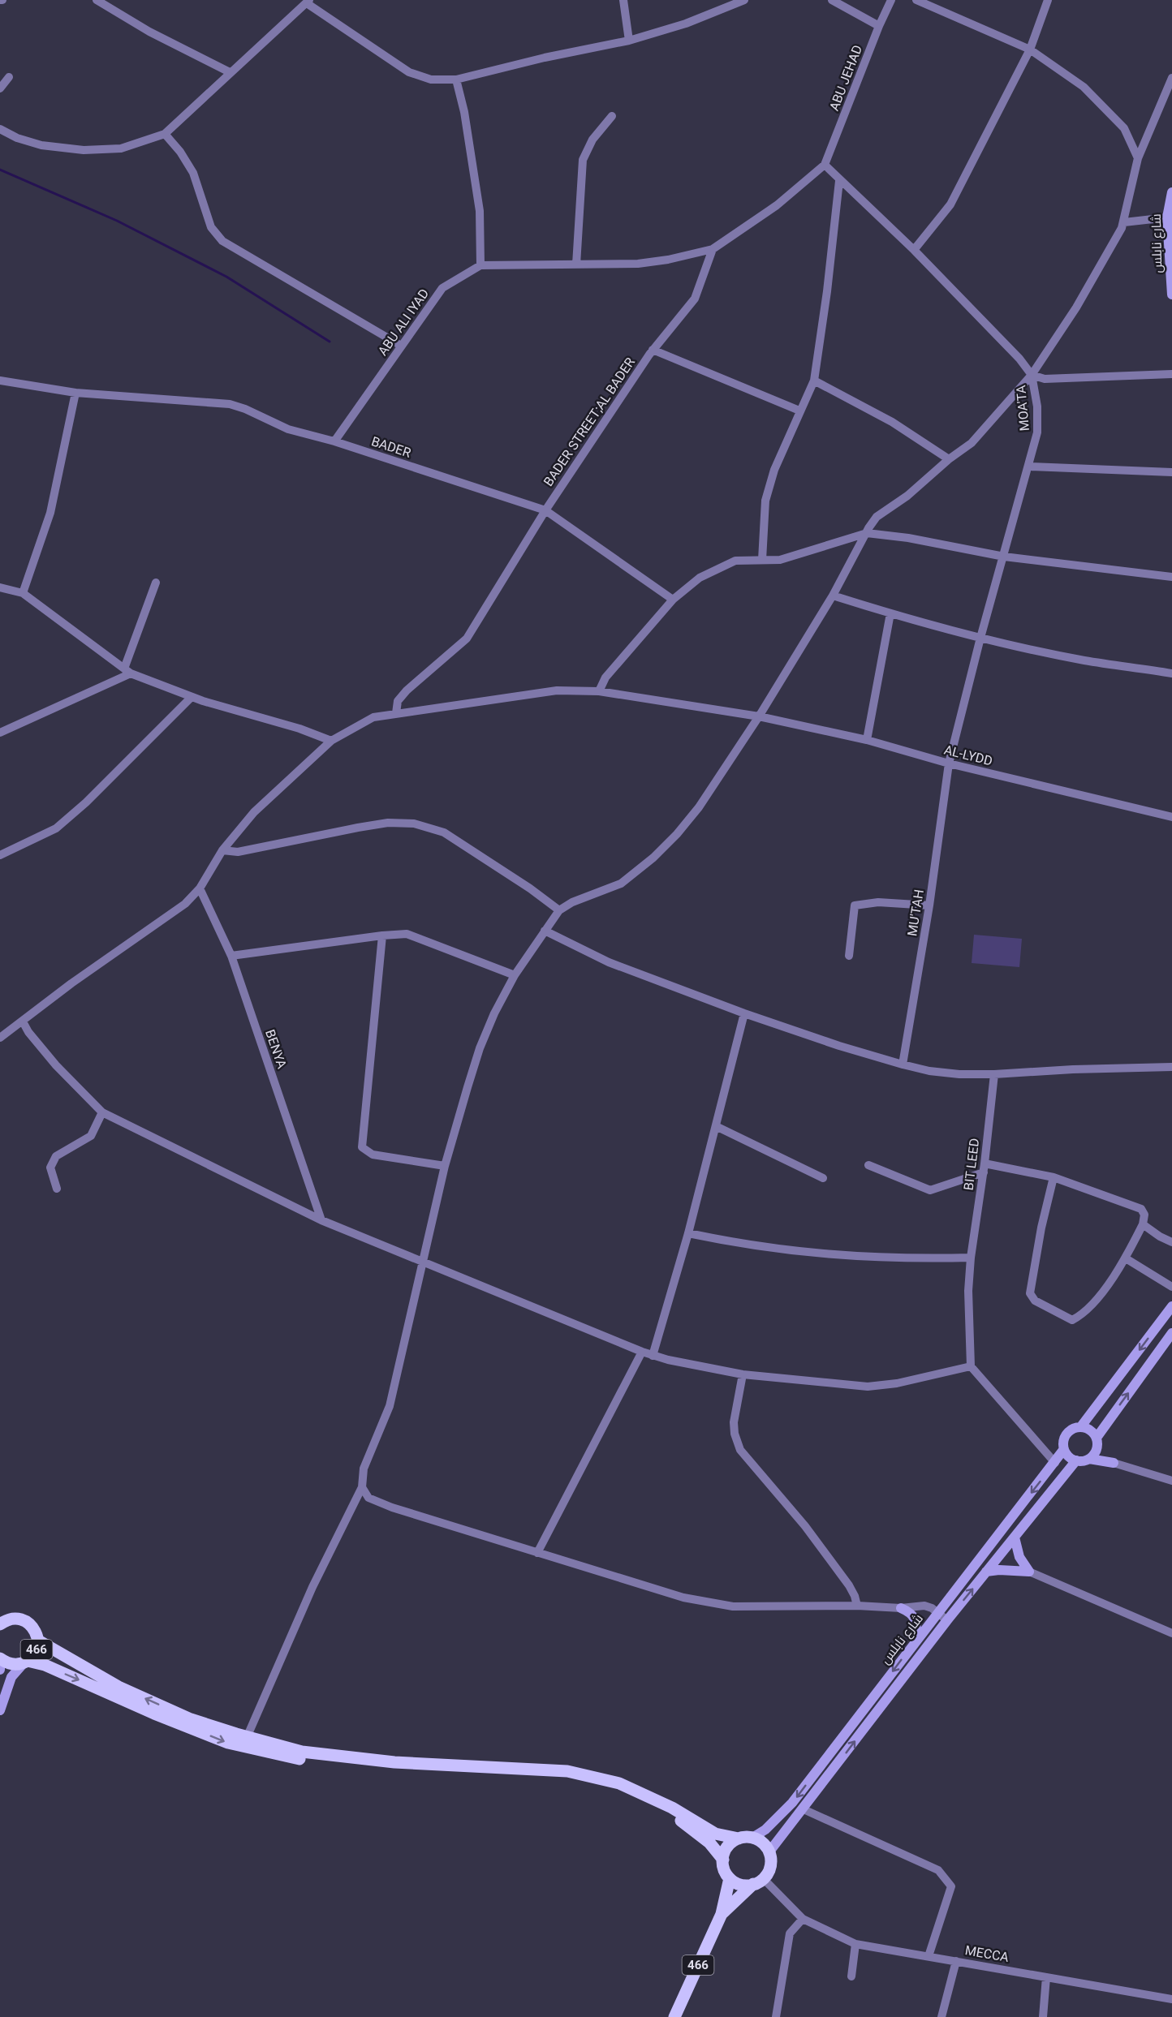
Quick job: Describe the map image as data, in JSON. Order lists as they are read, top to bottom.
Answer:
{
  "streets": {
    "main road": ["شارع نابلس", "466"],
    "street": [
      "ABU JEHAD",
      "ABU ALI IYAD",
      "MOA'TA",
      "BADER STREET;AL BADER",
      "BADER",
      "AL-LYDD",
      "MU'TAH",
      "BENYA",
      "BIT LEED",
      "MECCA"
    ]
  },
  "crossings": [
    ["شارع نابلس", "466"],
    ["شارع نابلس", "MECCA"],
    ["ABU ALI IYAD", "BADER"],
    ["MOA'TA", "MU'TAH"],
    ["BADER STREET;AL BADER", "BADER"],
    ["BADER STREET;AL BADER", "AL-LYDD"],
    ["AL-LYDD", "MU'TAH"],
    ["AL-LYDD", "BENYA"],
    ["466", "MECCA"]
  ]
}
